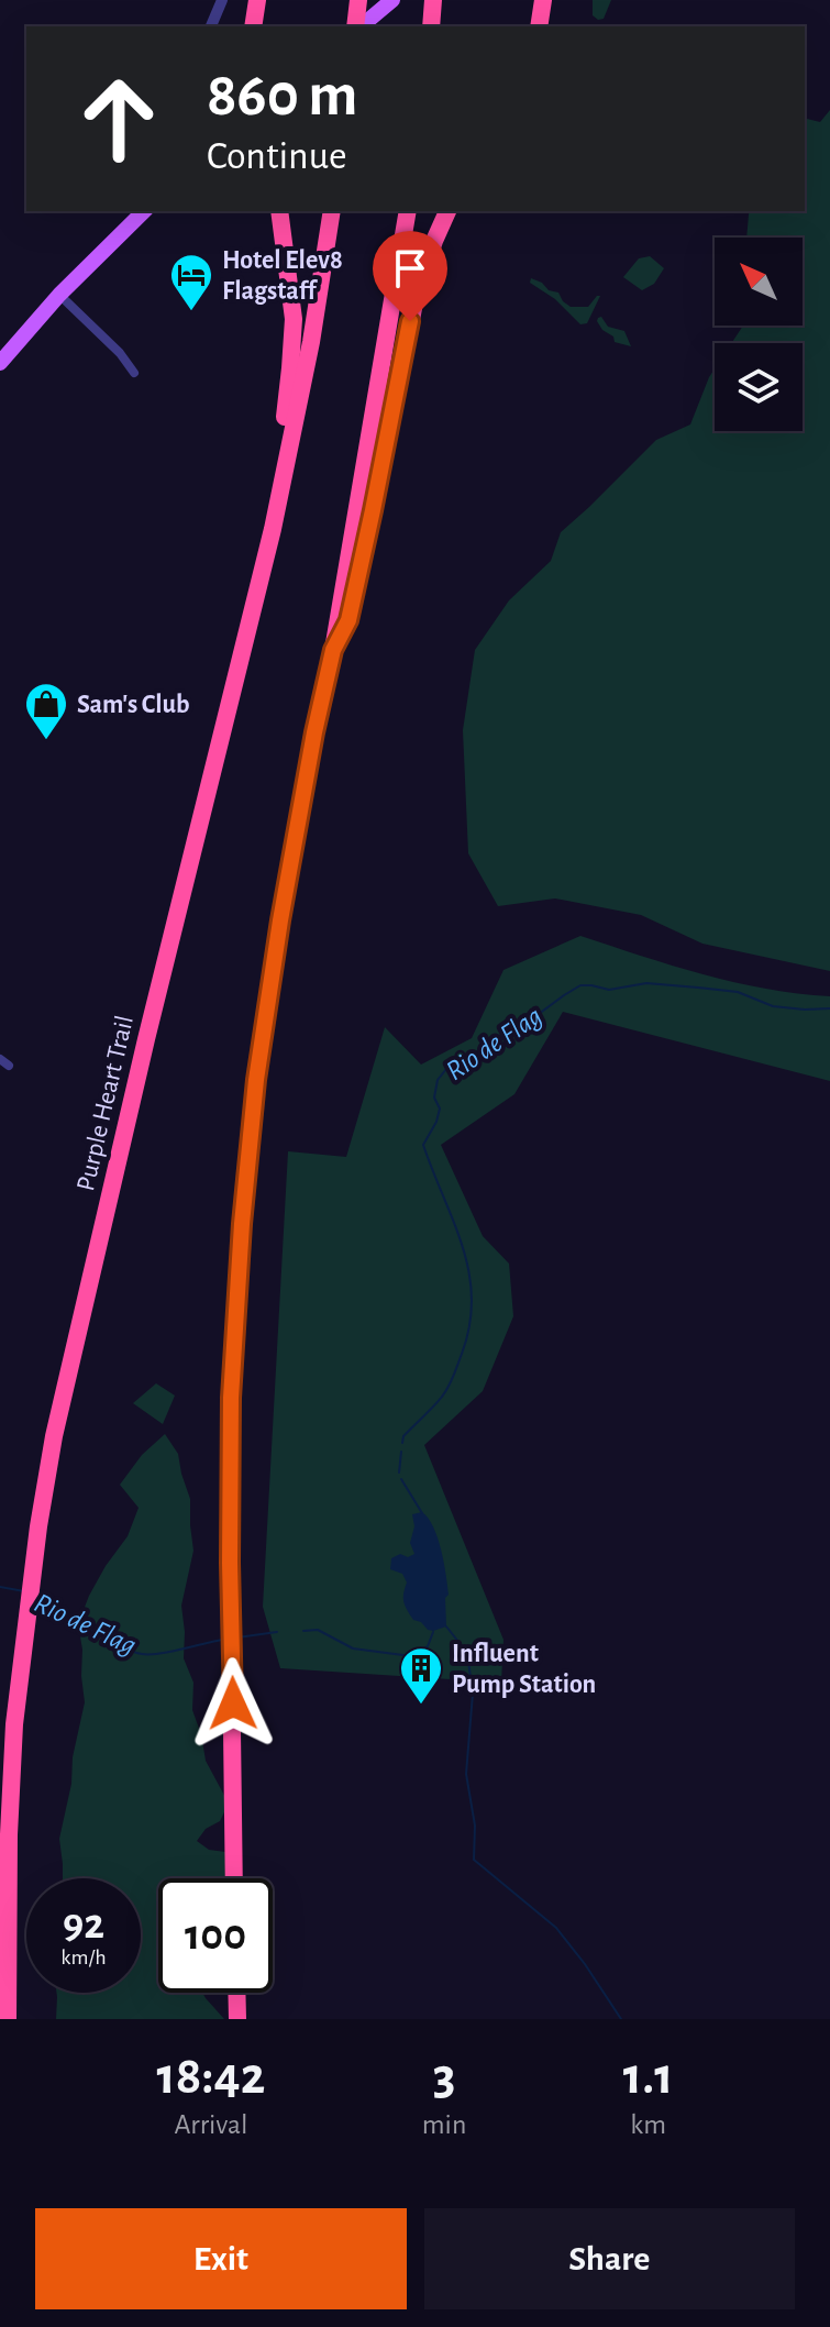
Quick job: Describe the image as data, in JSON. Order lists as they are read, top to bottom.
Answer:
{
  "streets": {
    "highway": ["Purple Heart Trail"]
  },
  "water": ["Rio de Flag"],
  "places": {
    "hotel": ["Hotel Elev8 Flagstaff"],
    "shop": ["Sam's Club"],
    "building": ["Influent Pump Station"]
  },
  "north": "top left",
  "page": {
    "turn": ["860 m", "Continue"],
    "speed": "92 km/h",
    "limit": "100",
    "eta": [
      "18:42",
      "Arrival",
      "3",
      "min",
      "1.1",
      "km"
    ],
    "buttons": ["Exit", "Share"]
  }
}
